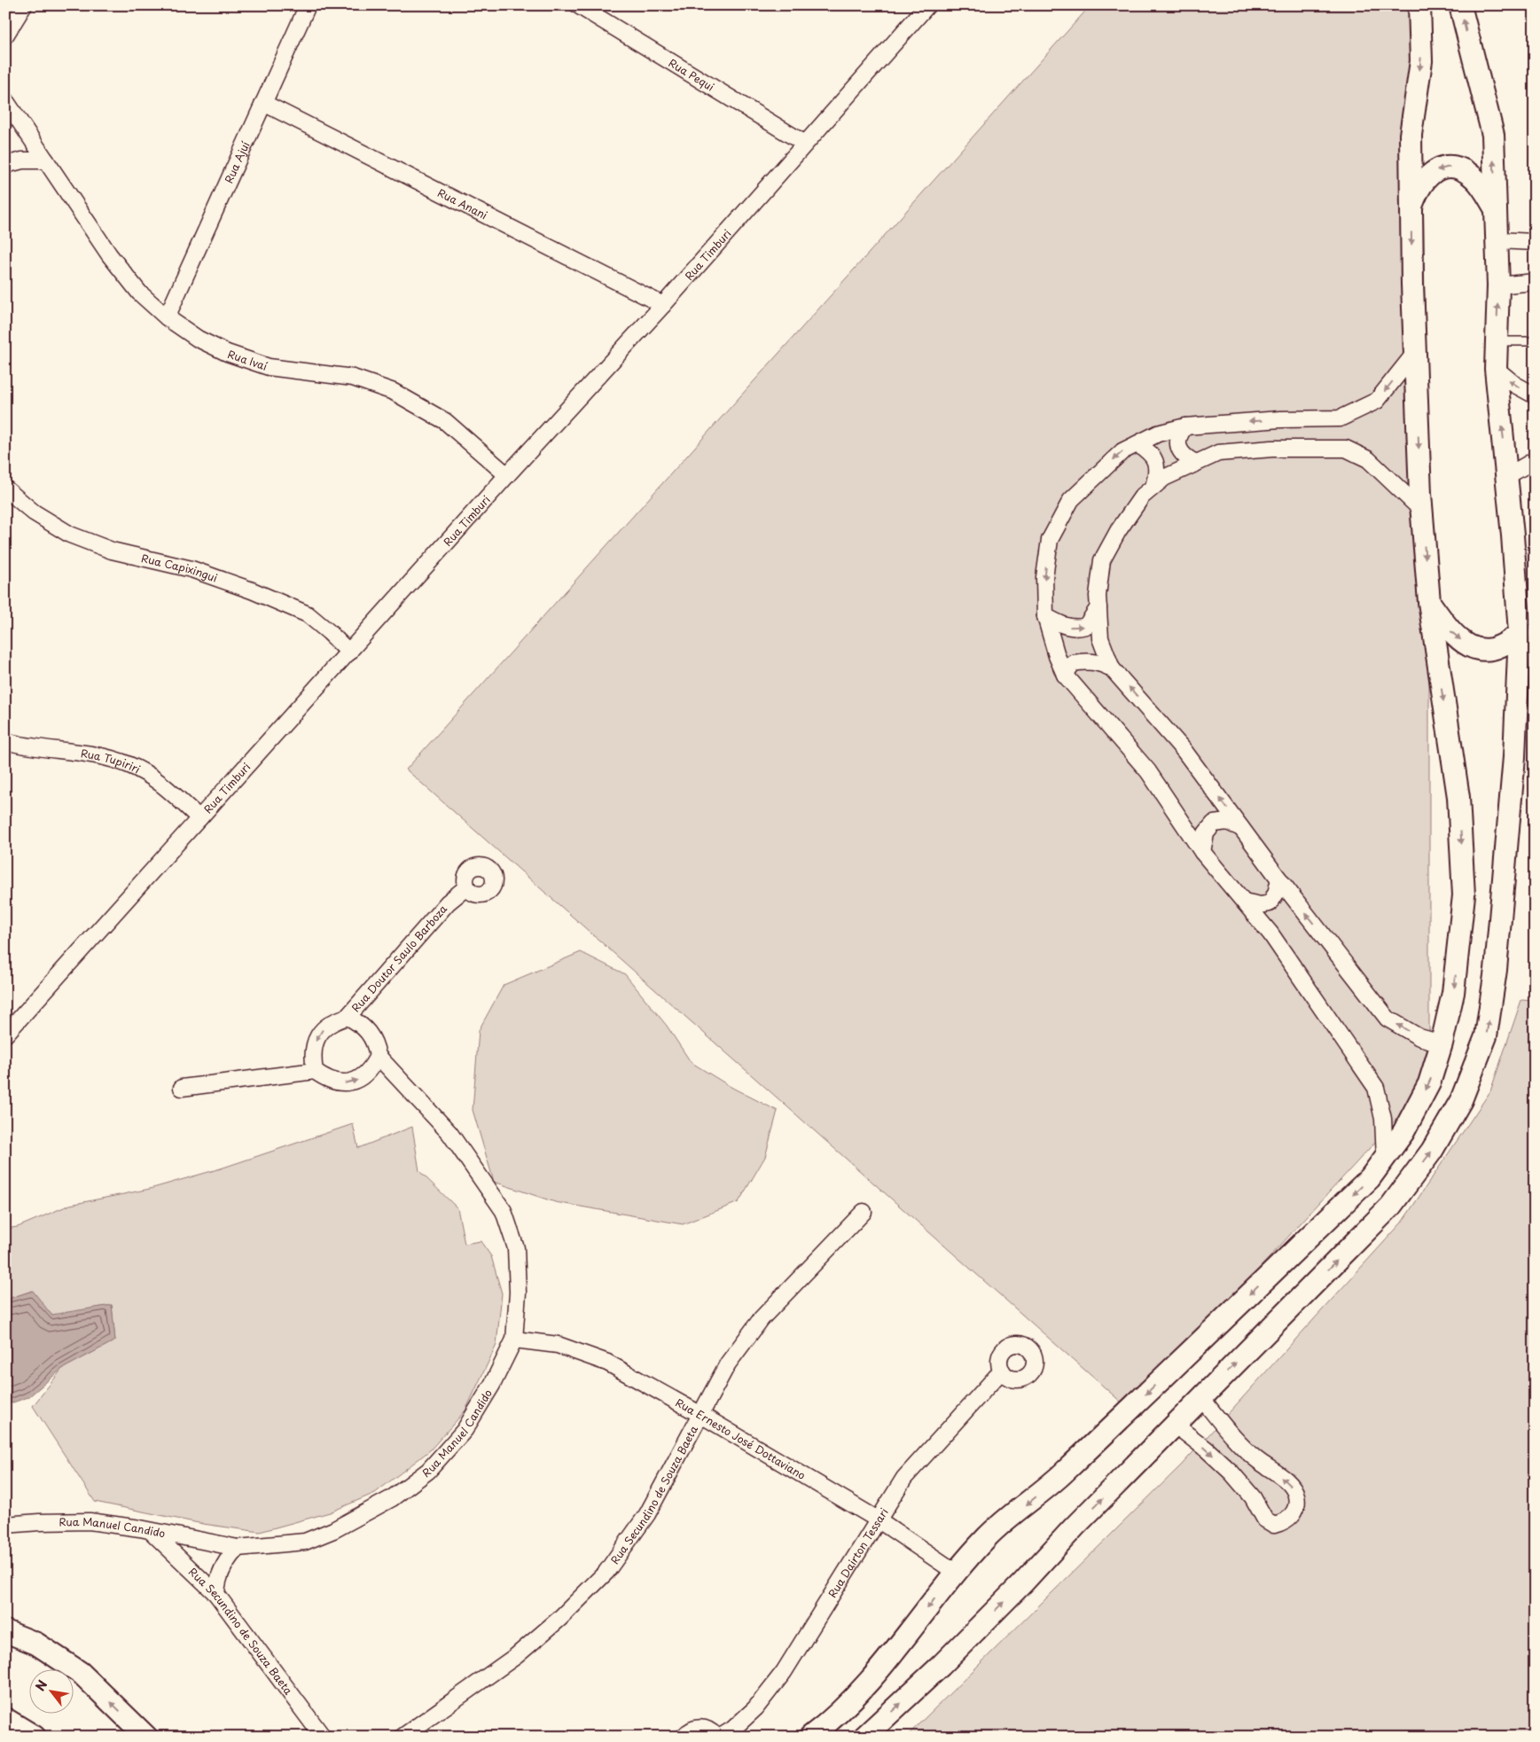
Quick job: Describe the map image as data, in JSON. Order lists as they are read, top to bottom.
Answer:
{
  "streets": {
    "street": [
      "Rua Pequi",
      "Rua Ajuí",
      "Rua Anani",
      "Rua Timburi",
      "Rua Ivaí",
      "Rua Capixingui",
      "Rua Tupiriri",
      "Rua Doutor Saulo Barboza",
      "Rua Manuel Candido",
      "Rua Ernesto José Dottaviano",
      "Rua Secundino de Souza Baeta",
      "Rua Dairton Tessari"
    ]
  },
  "crossings": [
    ["Rua Pequi", "Rua Timburi"],
    ["Rua Ajuí", "Rua Anani"],
    ["Rua Ajuí", "Rua Ivaí"],
    ["Rua Anani", "Rua Timburi"],
    ["Rua Timburi", "Rua Ivaí"],
    ["Rua Timburi", "Rua Capixingui"],
    ["Rua Timburi", "Rua Tupiriri"],
    ["Rua Doutor Saulo Barboza", "Rua Manuel Candido"],
    ["Rua Manuel Candido", "Rua Ernesto José Dottaviano"],
    ["Rua Manuel Candido", "Rua Secundino de Souza Baeta"],
    ["Rua Ernesto José Dottaviano", "Rua Secundino de Souza Baeta"],
    ["Rua Ernesto José Dottaviano", "Rua Dairton Tessari"]
  ],
  "north": "top left"
}
